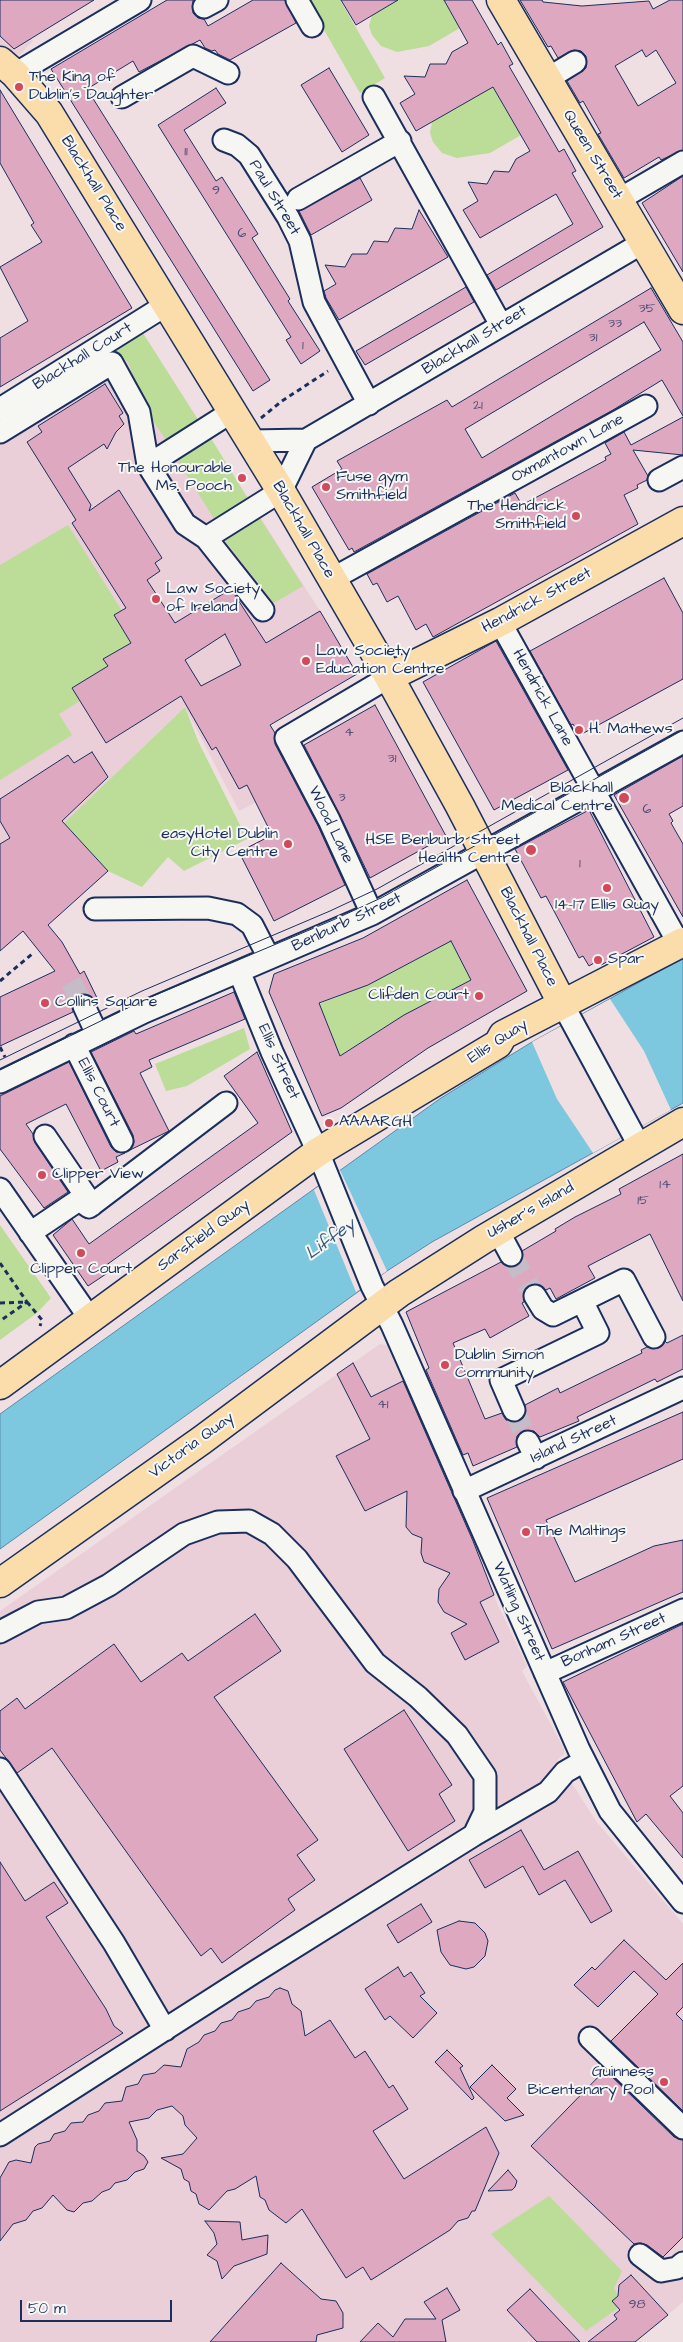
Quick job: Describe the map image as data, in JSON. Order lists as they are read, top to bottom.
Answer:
{
  "streets": {
    "main road": [
      "Queen Street",
      "Blackhall Place",
      "Hendrick Street",
      "Ellis Quay",
      "Usher's Island",
      "Sarsfield Quay",
      "Victoria Quay"
    ],
    "street": [
      "Paul Street",
      "Blackhall Street",
      "Blackhall Court",
      "Oxmantown Lane",
      "Hendrick Lane",
      "Wood Lane",
      "Benburb Street",
      "Ellis Street",
      "Ellis Court",
      "Island Street",
      "Watling Street",
      "Bonham Street"
    ]
  },
  "crossings": [
    ["Queen Street", "Blackhall Street"],
    ["Blackhall Place", "Blackhall Street"],
    ["Blackhall Place", "Blackhall Court"],
    ["Blackhall Place", "Oxmantown Lane"],
    ["Blackhall Place", "Hendrick Street"],
    ["Blackhall Place", "Wood Lane"],
    ["Blackhall Place", "Benburb Street"],
    ["Blackhall Place", "Ellis Quay"],
    ["Paul Street", "Blackhall Street"],
    ["Hendrick Street", "Hendrick Lane"],
    ["Hendrick Street", "Wood Lane"],
    ["Hendrick Lane", "Benburb Street"],
    ["Hendrick Lane", "Ellis Quay"],
    ["Wood Lane", "Benburb Street"],
    ["Benburb Street", "Ellis Street"],
    ["Benburb Street", "Ellis Court"],
    ["Ellis Quay", "Ellis Street"],
    ["Ellis Quay", "Sarsfield Quay"],
    ["Ellis Street", "Usher's Island"],
    ["Ellis Street", "Sarsfield Quay"],
    ["Ellis Street", "Victoria Quay"],
    ["Ellis Street", "Watling Street"],
    ["Usher's Island", "Victoria Quay"],
    ["Usher's Island", "Watling Street"],
    ["Island Street", "Watling Street"],
    ["Victoria Quay", "Watling Street"],
    ["Watling Street", "Bonham Street"]
  ],
  "water": ["Liffey"],
  "places": [
    "The King of Dublin's Daughter",
    "The Honourable Ms. Pooch",
    "Fuse gym Smithfield",
    "The Hendrick Smithfield",
    "Law Society of Ireland",
    "Law Society Education Centre",
    "H. Mathews",
    "Blackhall Medical Centre",
    "easyHotel Dublin City Centre",
    "HSE Benburb Street Health Centre",
    "14-17 Ellis Quay",
    "Spar",
    "Clifden Court",
    "Collins Square",
    "AAAARGH",
    "Clipper View",
    "Clipper Court",
    "Dublin Simon Community",
    "The Maltings",
    "Guinness Bicentenary Pool"
  ],
  "house_numbers": [
    "11",
    "9",
    "6",
    "35",
    "33",
    "31",
    "1",
    "21",
    "4",
    "31",
    "3",
    "6",
    "1",
    "14",
    "15",
    "41",
    "98"
  ],
  "scale_bar": "50 m"
}
